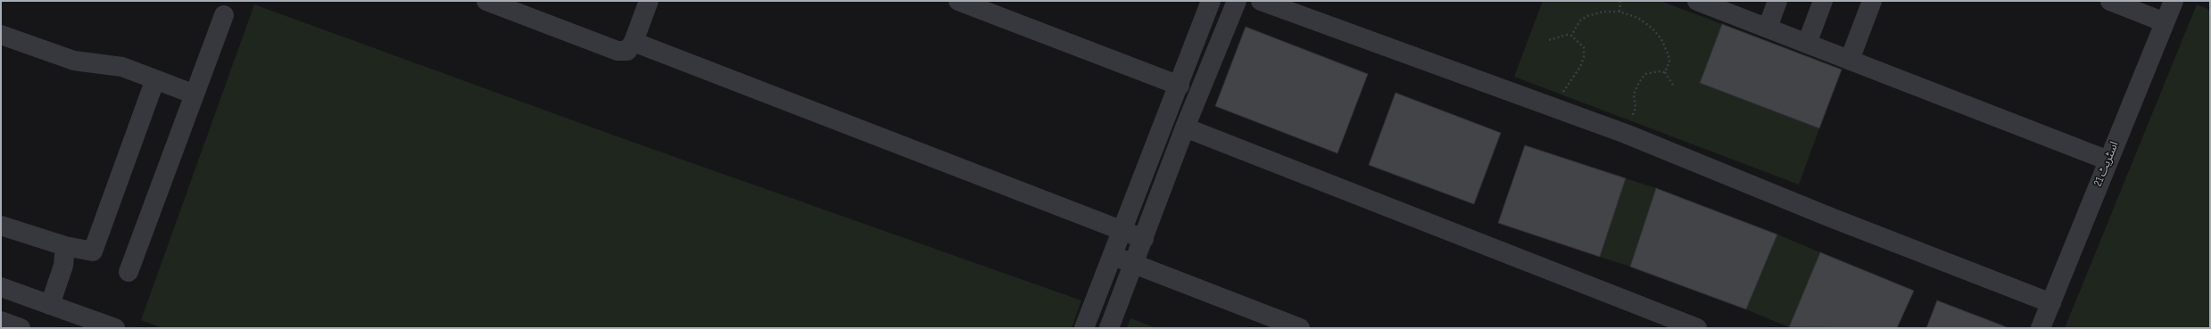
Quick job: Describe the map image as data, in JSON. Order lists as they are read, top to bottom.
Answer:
{
  "streets": {
    "street": ["اسٹریٹ 21"]
  }
}
